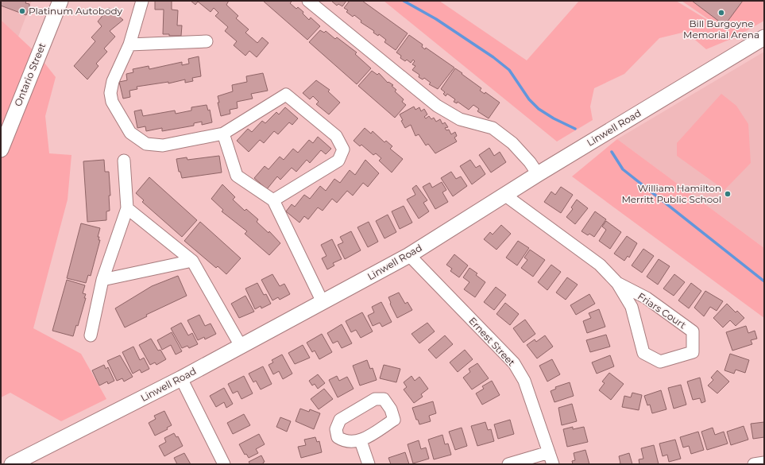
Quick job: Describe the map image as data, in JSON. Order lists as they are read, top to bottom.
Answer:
{
  "streets": {
    "main road": ["Ontario Street", "Linwell Road"],
    "street": ["Friars Court", "Ernest Street"]
  },
  "crossings": [
    ["Linwell Road", "Friars Court"],
    ["Linwell Road", "Ernest Street"]
  ],
  "places": ["Platinum Autobody", "Bill Burgoyne Memorial Arena", "William Hamilton Merritt Public School"]
}
